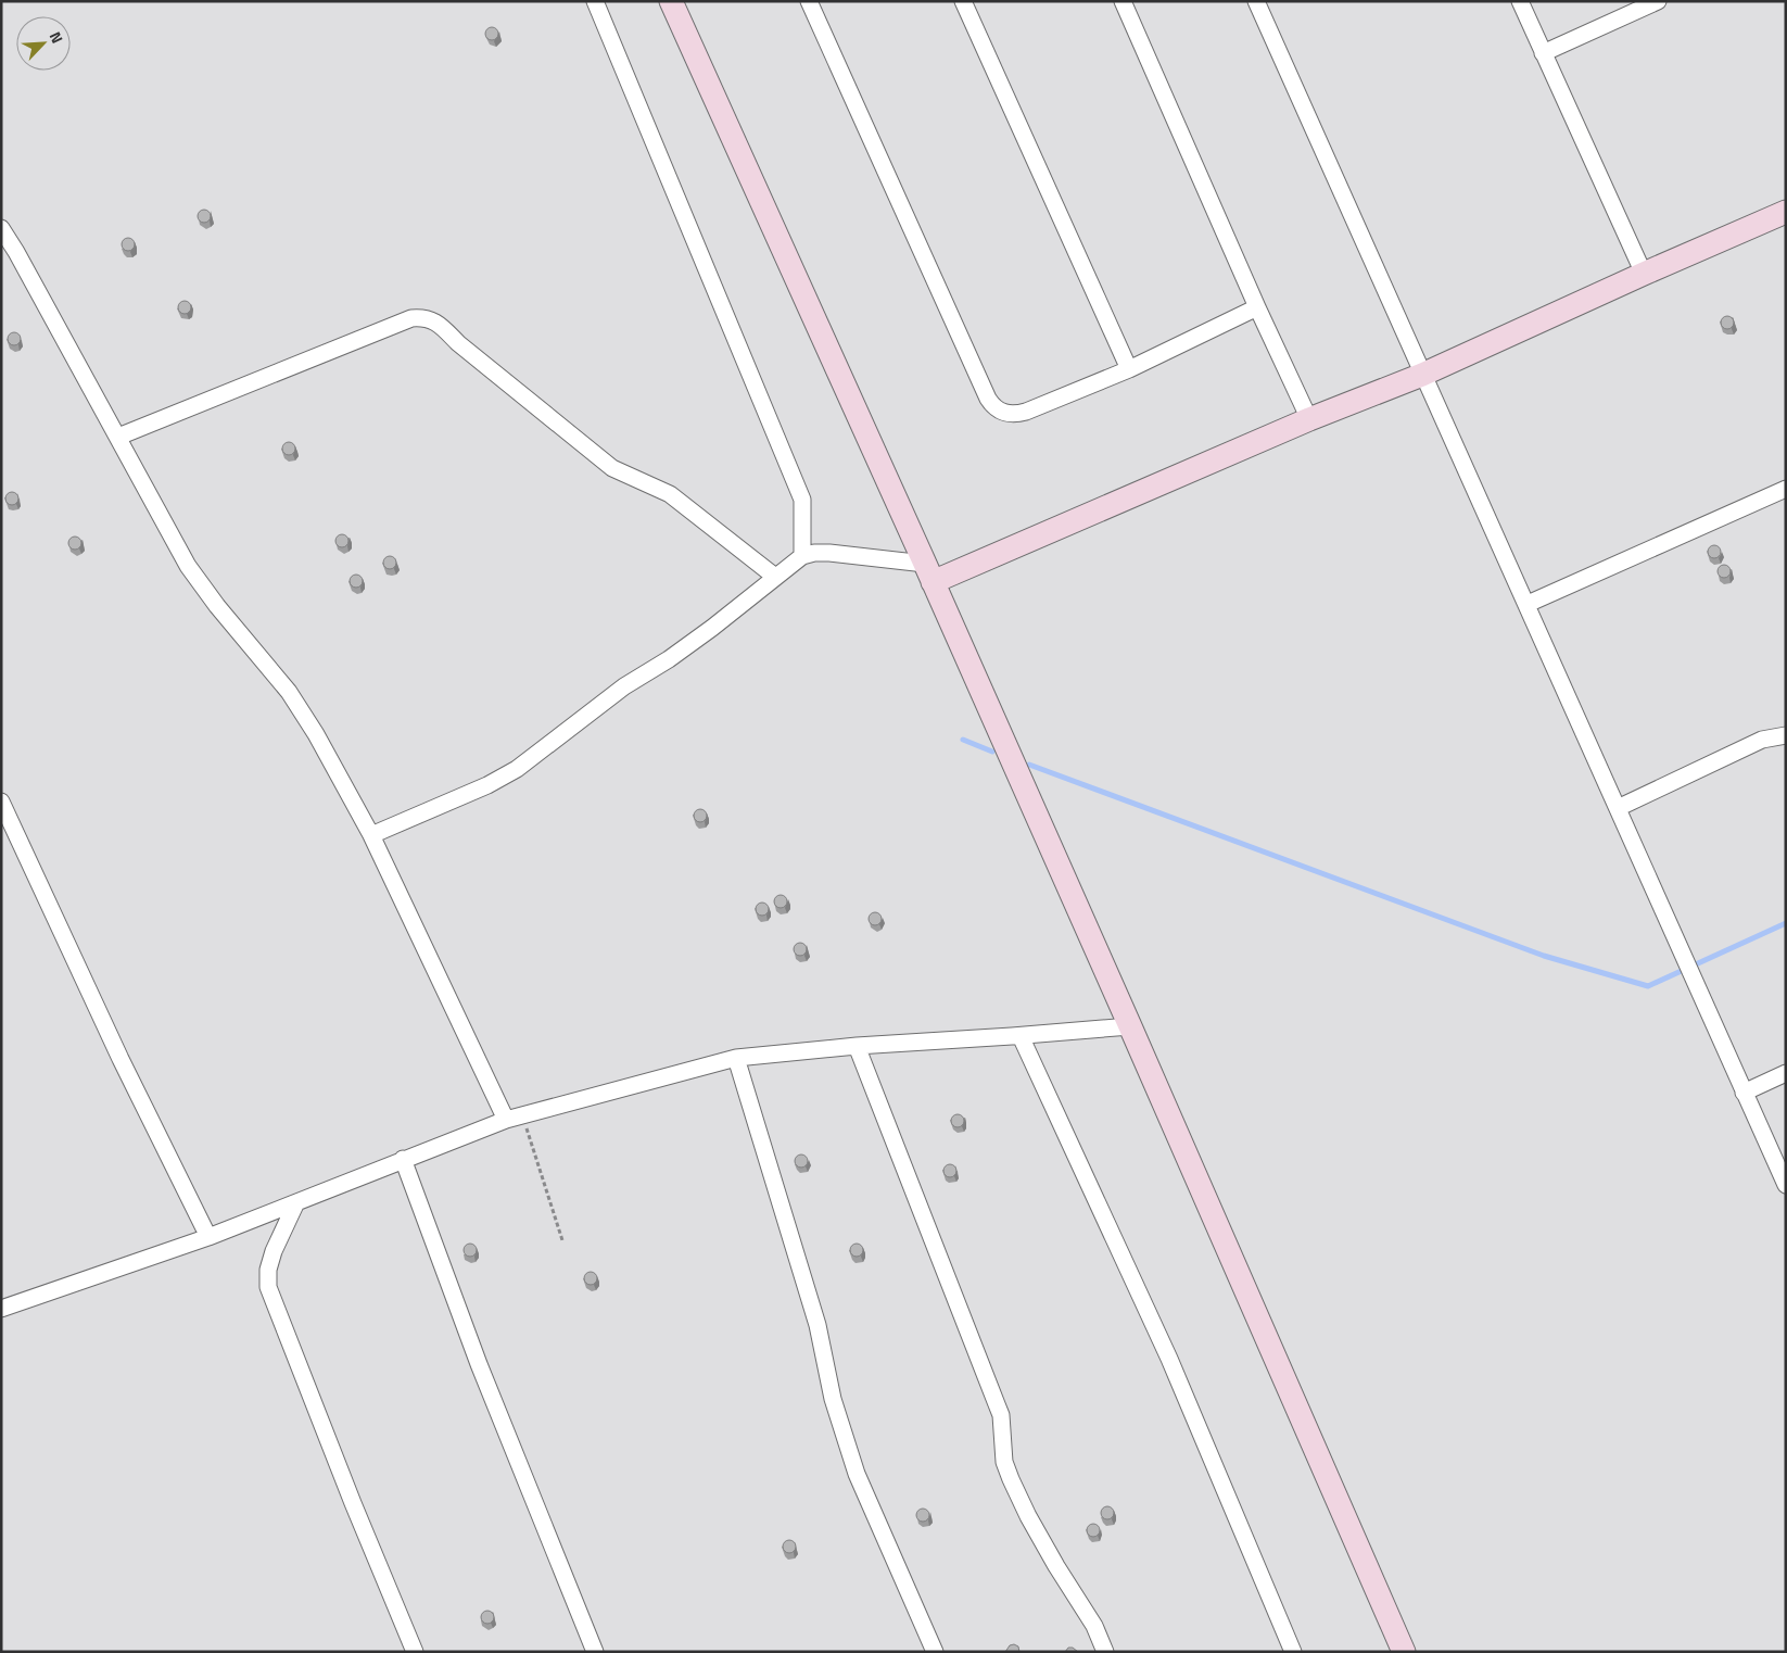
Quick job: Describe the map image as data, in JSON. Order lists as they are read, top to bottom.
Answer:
{
  "north": "top right"
}
